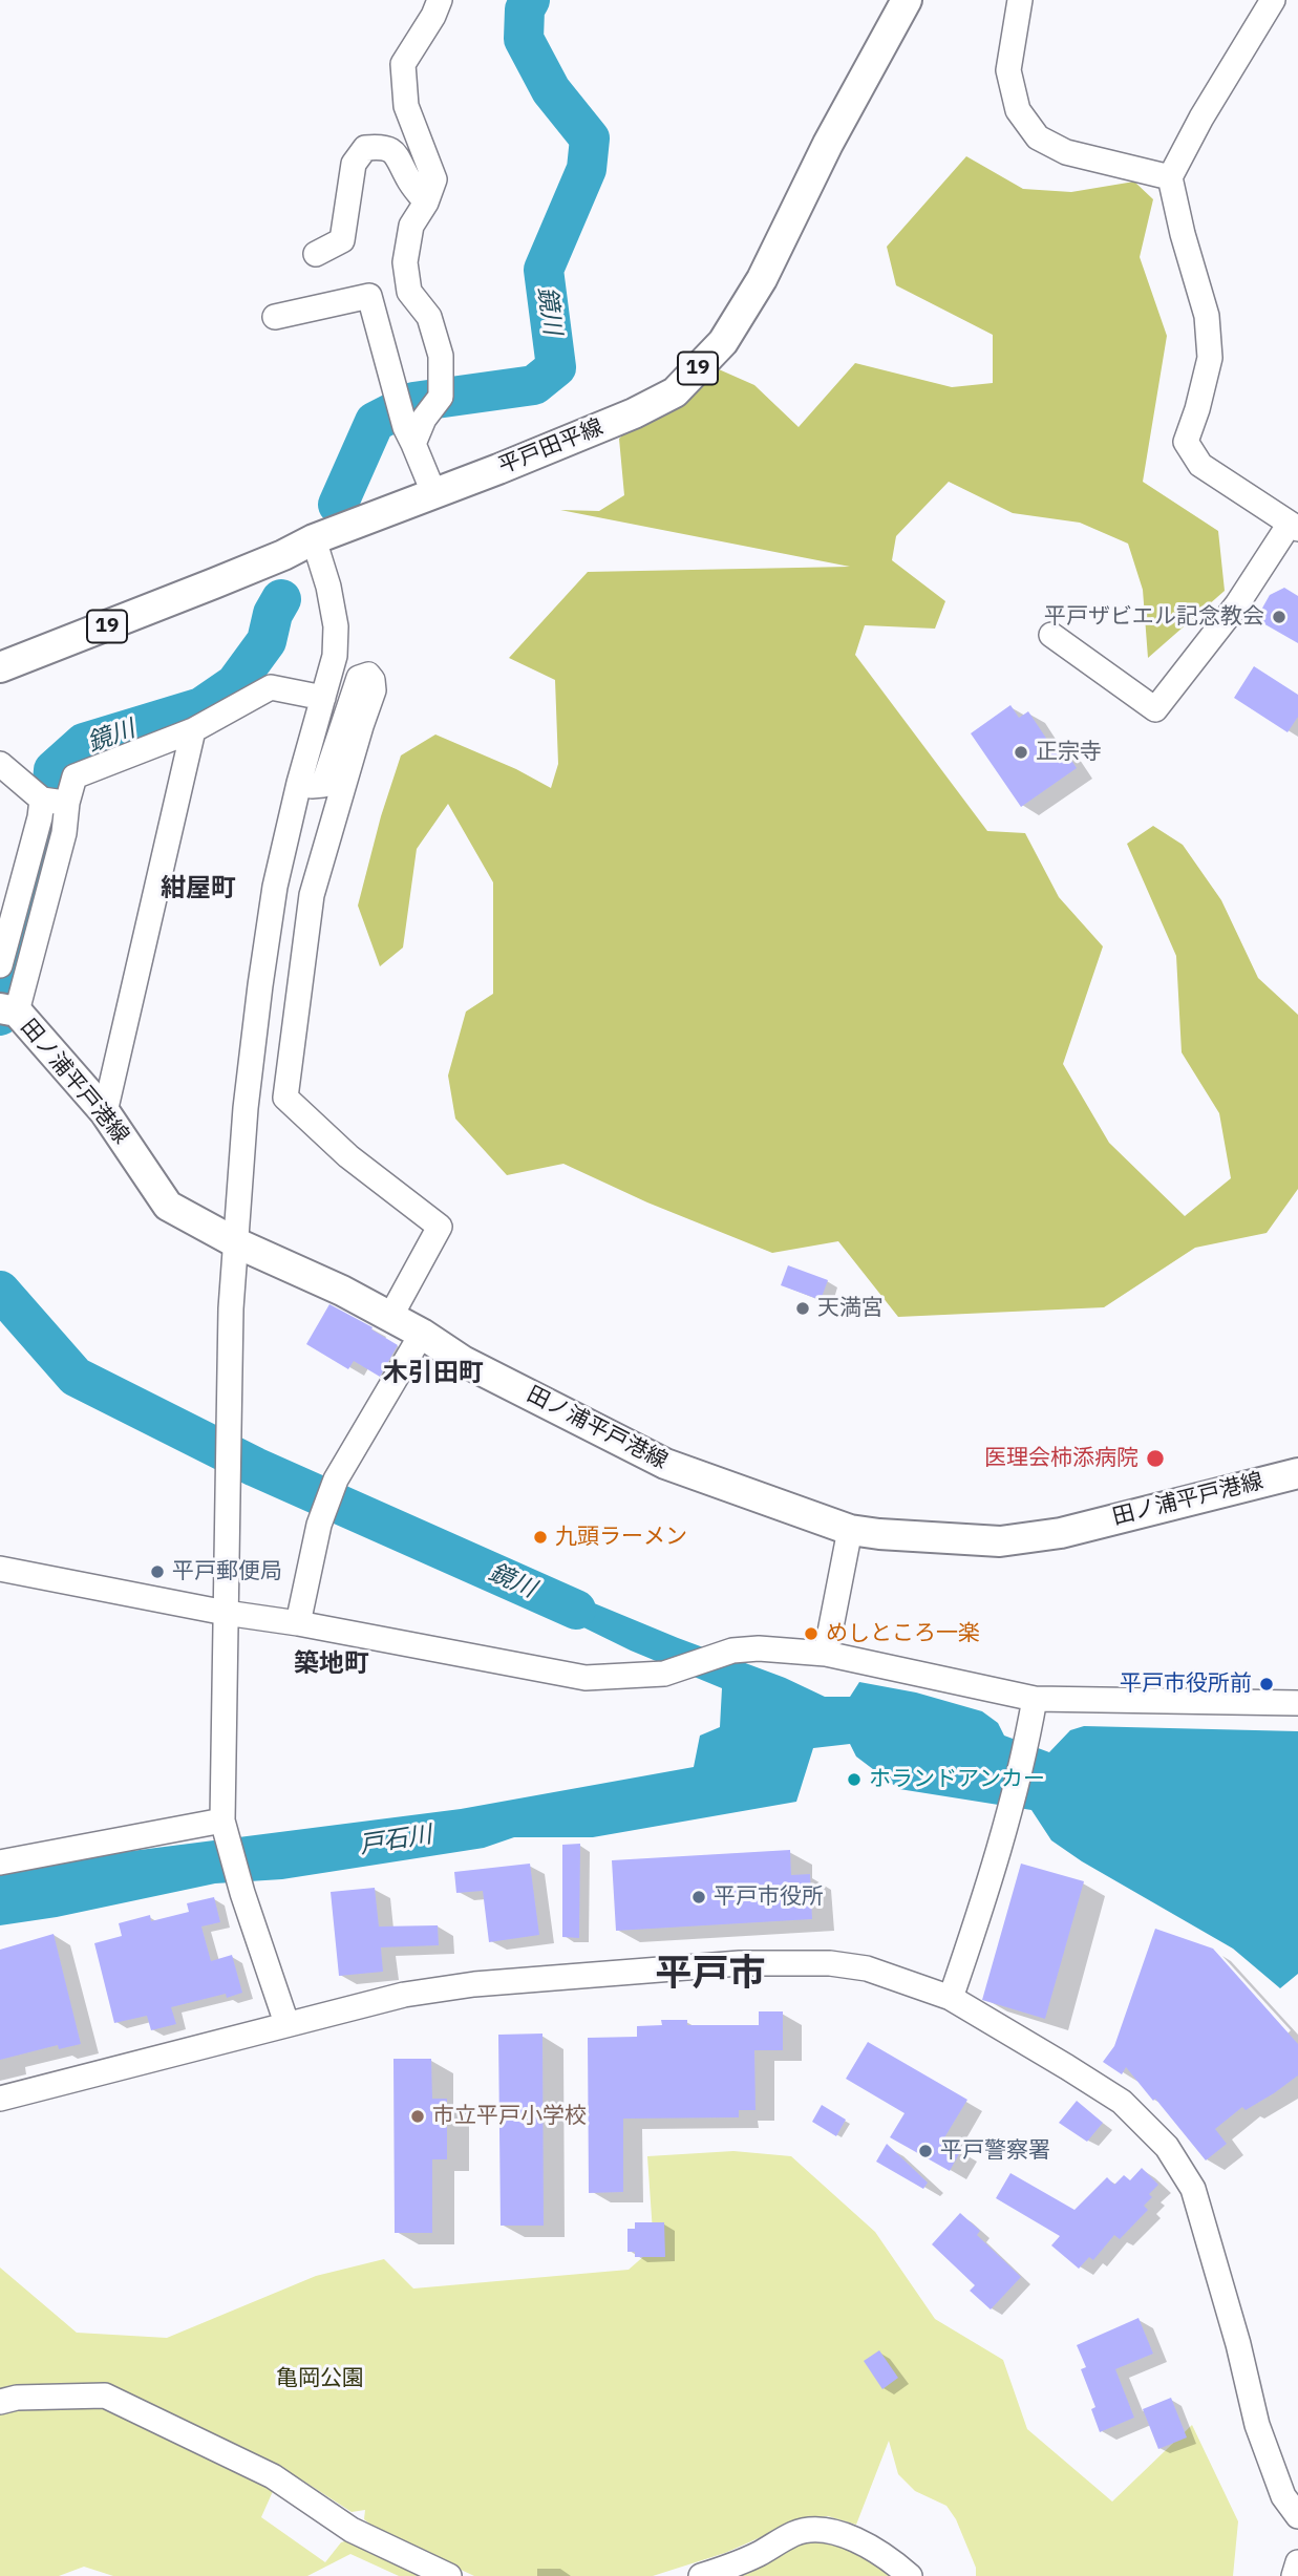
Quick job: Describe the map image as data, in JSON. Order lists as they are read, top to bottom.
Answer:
{
  "streets": {
    "main road": ["19", "平戸田平線", "田ノ浦平戸港線"]
  },
  "districts": [
    "紺屋町",
    "木引田町",
    "築地町",
    "平戸市"
  ],
  "water": ["鏡川", "戸石川"],
  "parks": ["亀岡公園"],
  "places": [
    "平戸ザビエル記念教会",
    "正宗寺",
    "天満宮",
    "医理会柿添病院",
    "九頭ラーメン",
    "平戸郵便局",
    "めしところ一楽",
    "平戸市役所前",
    "ホランドアンカー",
    "平戸市役所",
    "市立平戸小学校",
    "平戸警察署"
  ]
}
